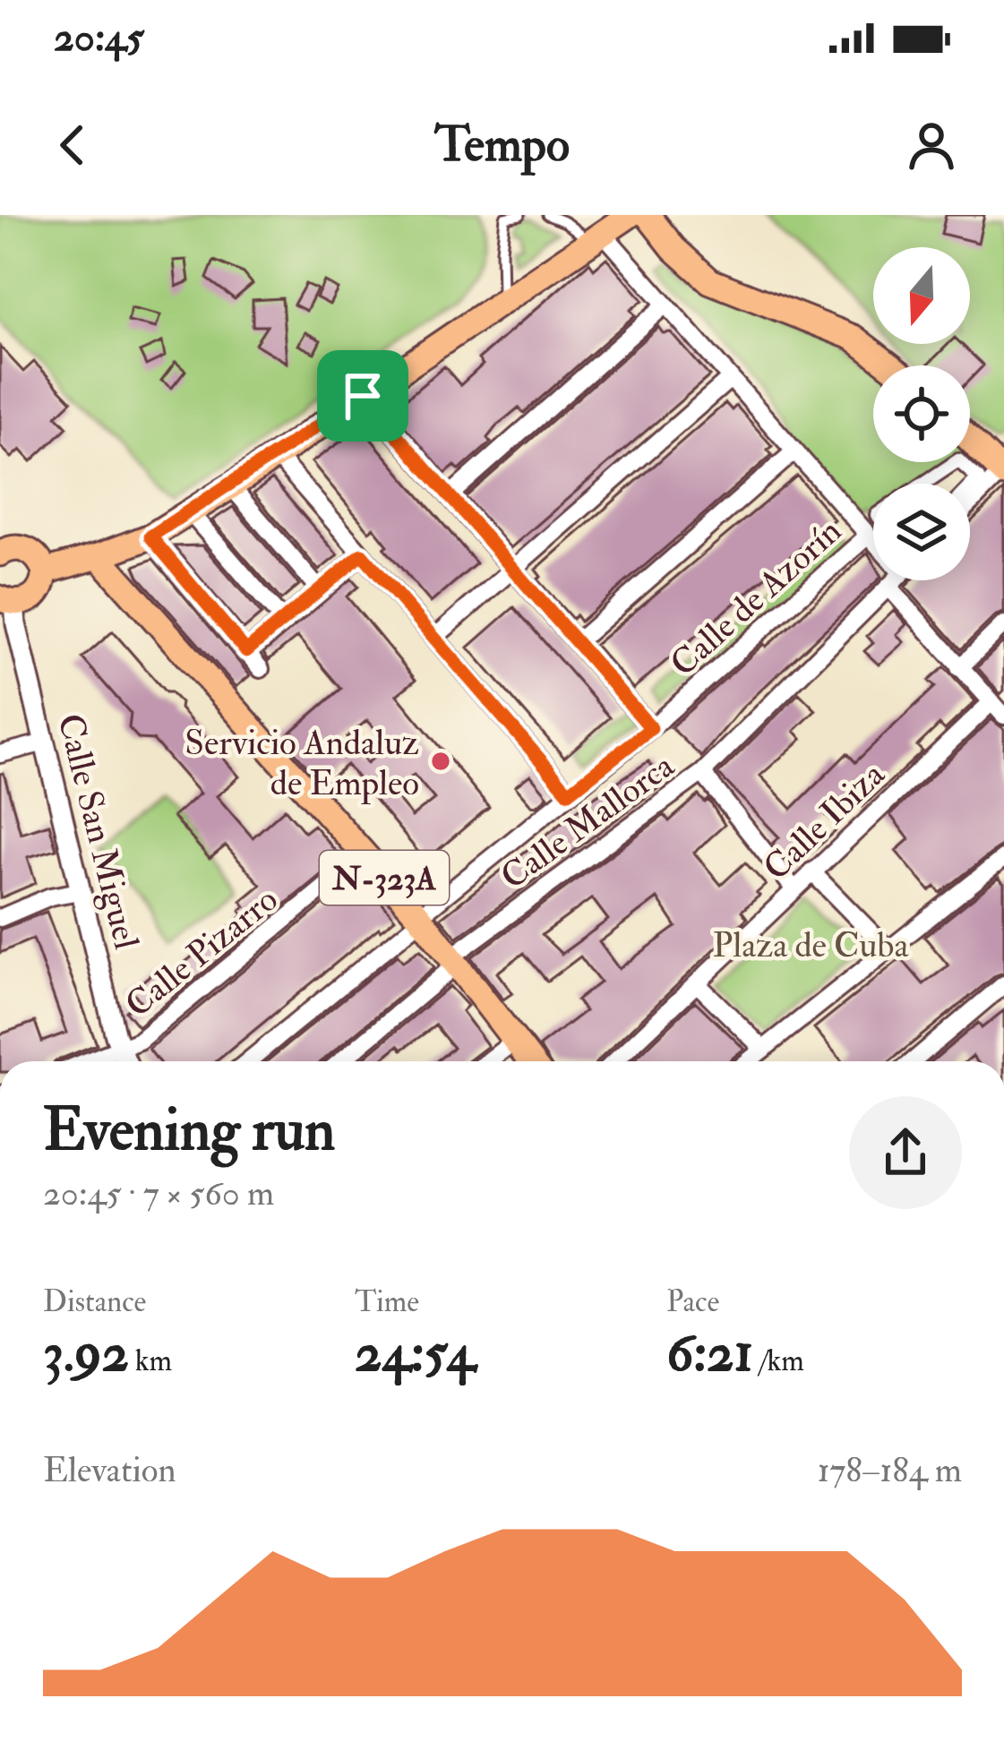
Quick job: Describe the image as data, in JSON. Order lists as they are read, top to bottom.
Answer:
{
  "streets": {
    "main road": ["N-323A"],
    "street": [
      "Calle de Azorín",
      "Calle Mallorca",
      "Calle Ibiza",
      "Calle San Miguel",
      "Calle Pizarro"
    ]
  },
  "crossings": [
    ["Calle de Azorín", "N-323A"],
    ["Calle Mallorca", "N-323A"],
    ["Calle San Miguel", "Calle Pizarro"],
    ["N-323A", "Calle Pizarro"]
  ],
  "parks": ["Plaza de Cuba"],
  "places": ["Servicio Andaluz de Empleo"],
  "north": "bottom",
  "page": {
    "status": "20:45",
    "header": "Tempo",
    "heading": ["Evening run", "20:45 · 7 × 560 m"],
    "stats": [
      ["Distance", "3.92 km"],
      ["Time", "24:54"],
      ["Pace", "6:21 /km"]
    ],
    "chart": ["Elevation", "178–184 m"]
  }
}
